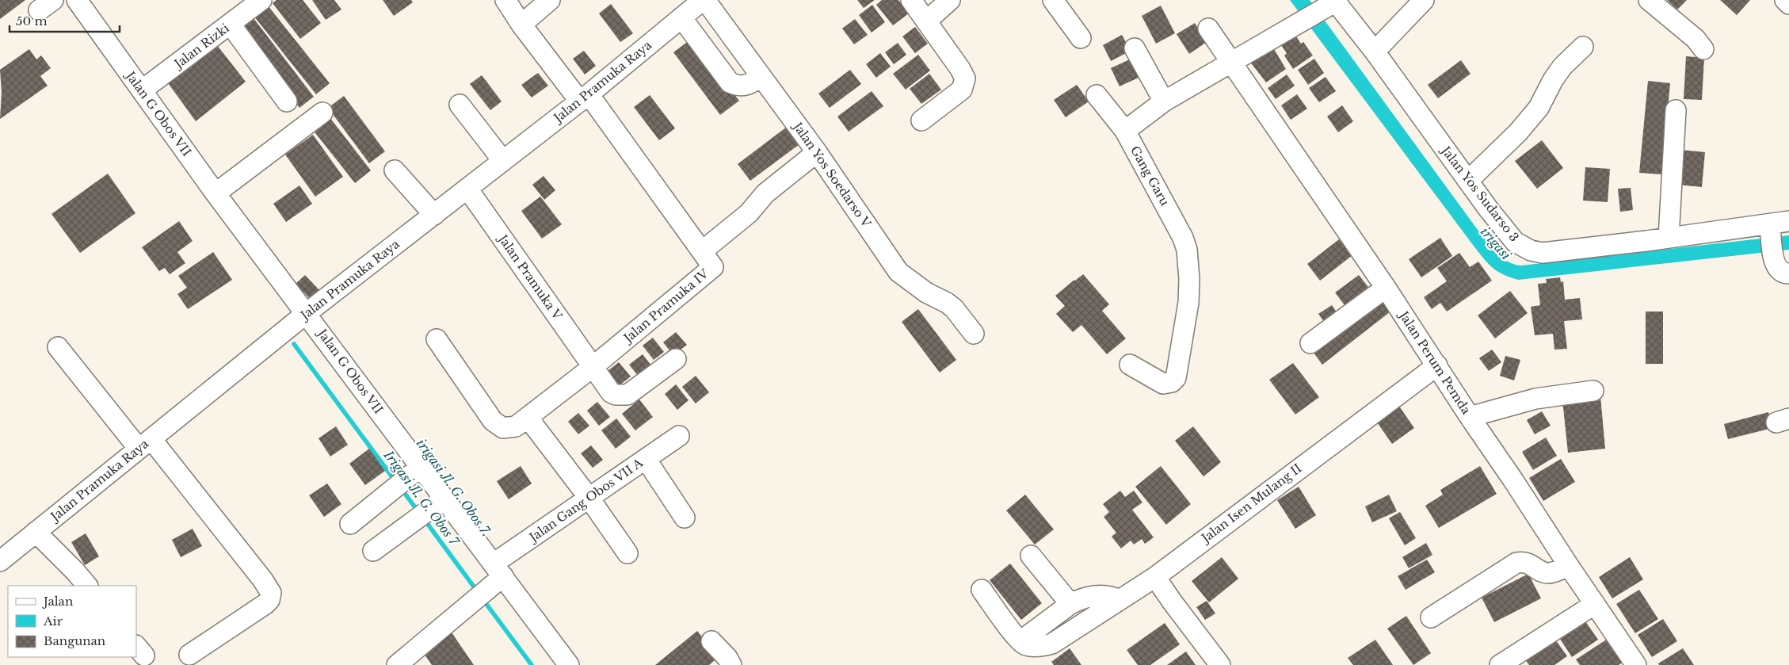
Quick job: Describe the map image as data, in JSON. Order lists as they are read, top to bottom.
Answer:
{
  "streets": {
    "street": [
      "Jalan Rizki",
      "Jalan Pramuka Raya",
      "Jalan G Obos VII",
      "Jalan Yos Soedarso V",
      "Gang Garu",
      "Jalan Yos Sudarso 3",
      "Jalan Pramuka V",
      "Jalan Pramuka IV",
      "Jalan Perum Pemda",
      "Jalan Gang Obos VII A",
      "Jalan Isen Mulang II"
    ]
  },
  "crossings": [
    ["Jalan Rizki", "Jalan G Obos VII"],
    ["Jalan Pramuka Raya", "Jalan G Obos VII"],
    ["Jalan Pramuka Raya", "Jalan Yos Soedarso V"],
    ["Jalan Pramuka Raya", "Jalan Pramuka V"],
    ["Jalan Pramuka Raya", "Jalan Pramuka IV"],
    ["Jalan G Obos VII", "Jalan Gang Obos VII A"],
    ["Jalan Pramuka V", "Jalan Pramuka IV"],
    ["Jalan Perum Pemda", "Jalan Isen Mulang II"]
  ],
  "water": ["irigasi", "irigasi Jl. G. Obos 7.", "Irigasi Jl. G. Obos 7"],
  "legend": ["Jalan", "Air", "Bangunan"],
  "scale_bar": "50 m"
}
